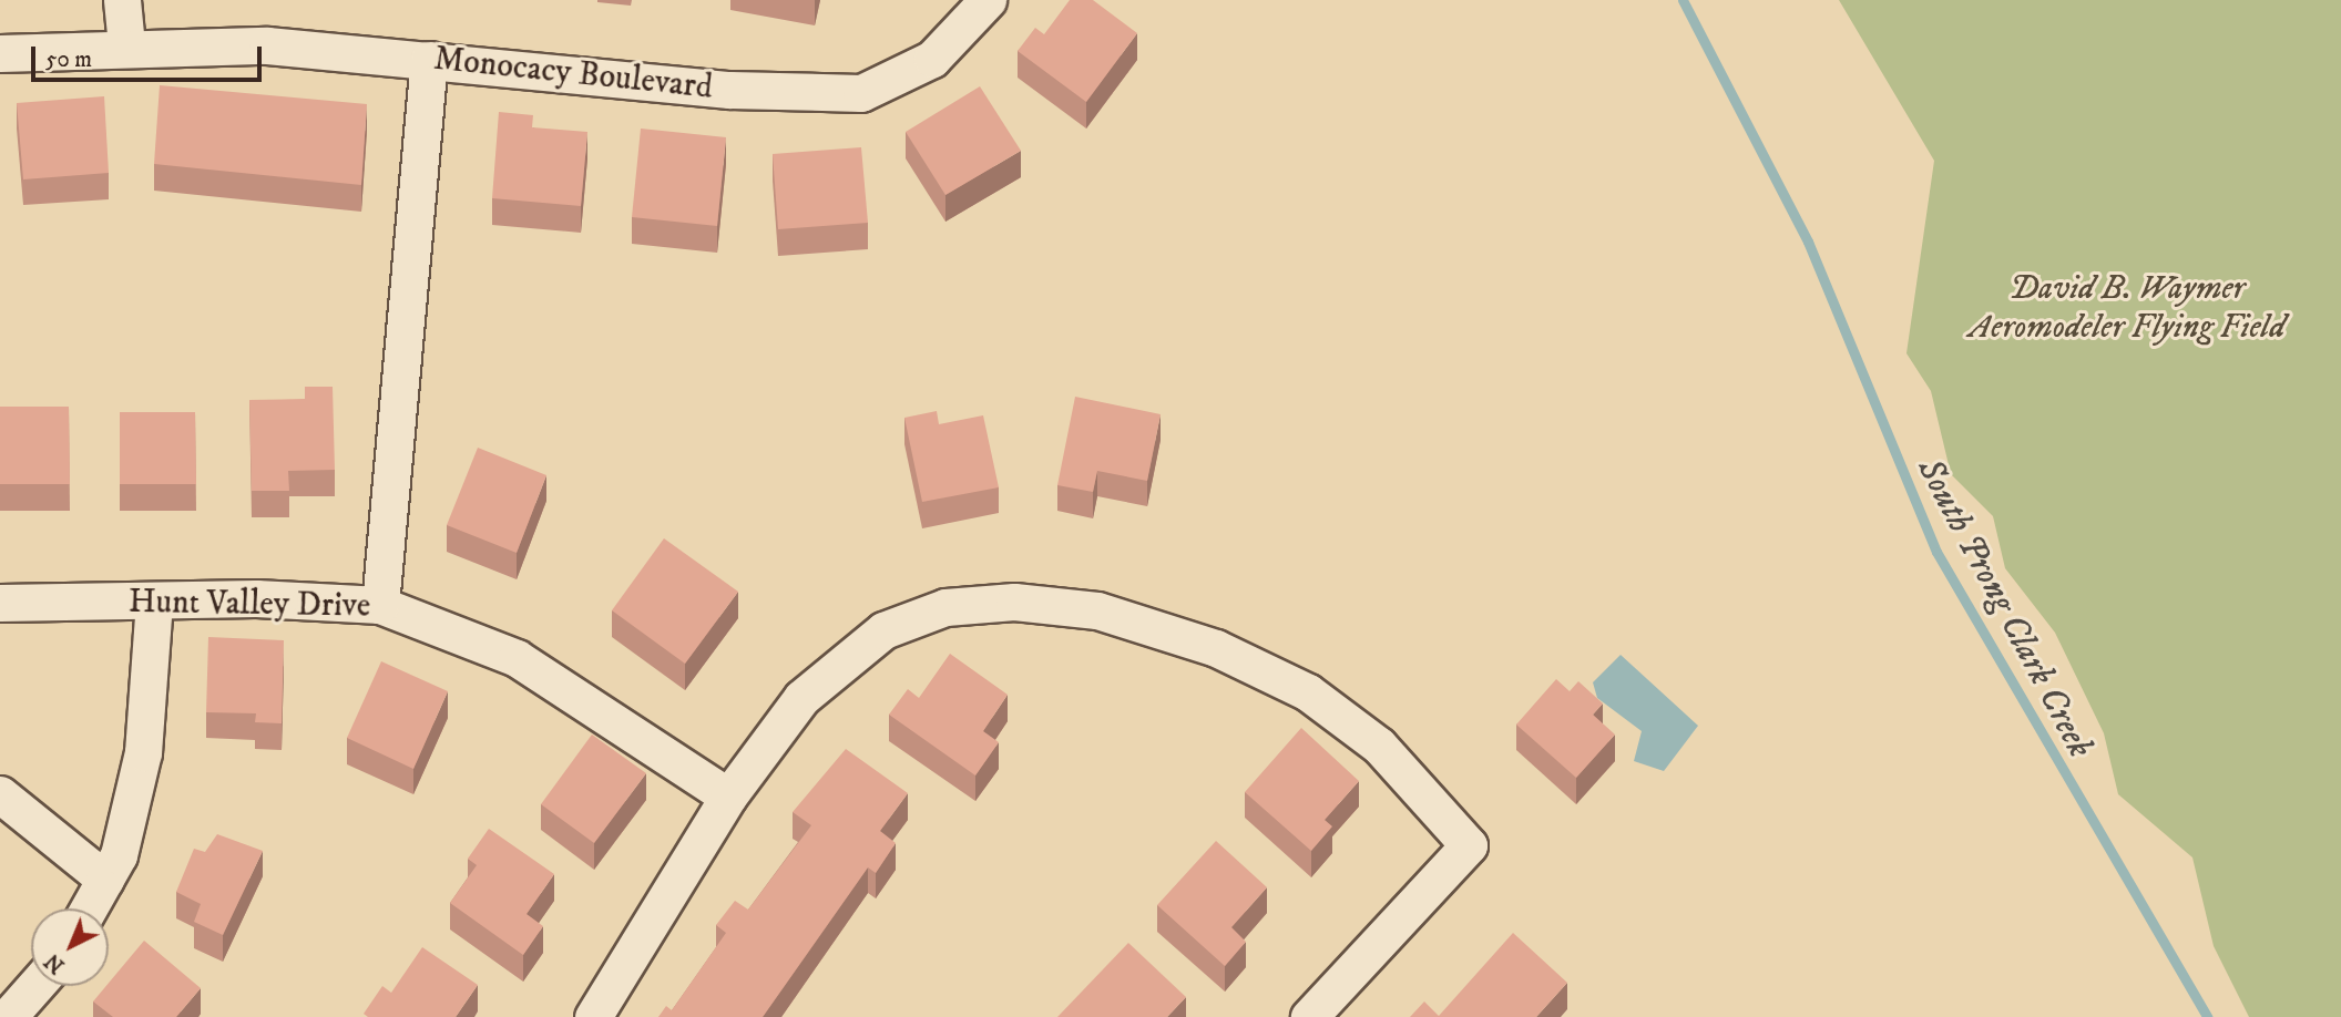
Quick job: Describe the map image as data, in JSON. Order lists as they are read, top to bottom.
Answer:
{
  "streets": {
    "street": ["Monocacy Boulevard", "Hunt Valley Drive"]
  },
  "water": ["South Prong Clark Creek"],
  "parks": ["David B. Waymer Aeromodeler Flying Field"],
  "scale_bar": "50 m",
  "north": "bottom left"
}
